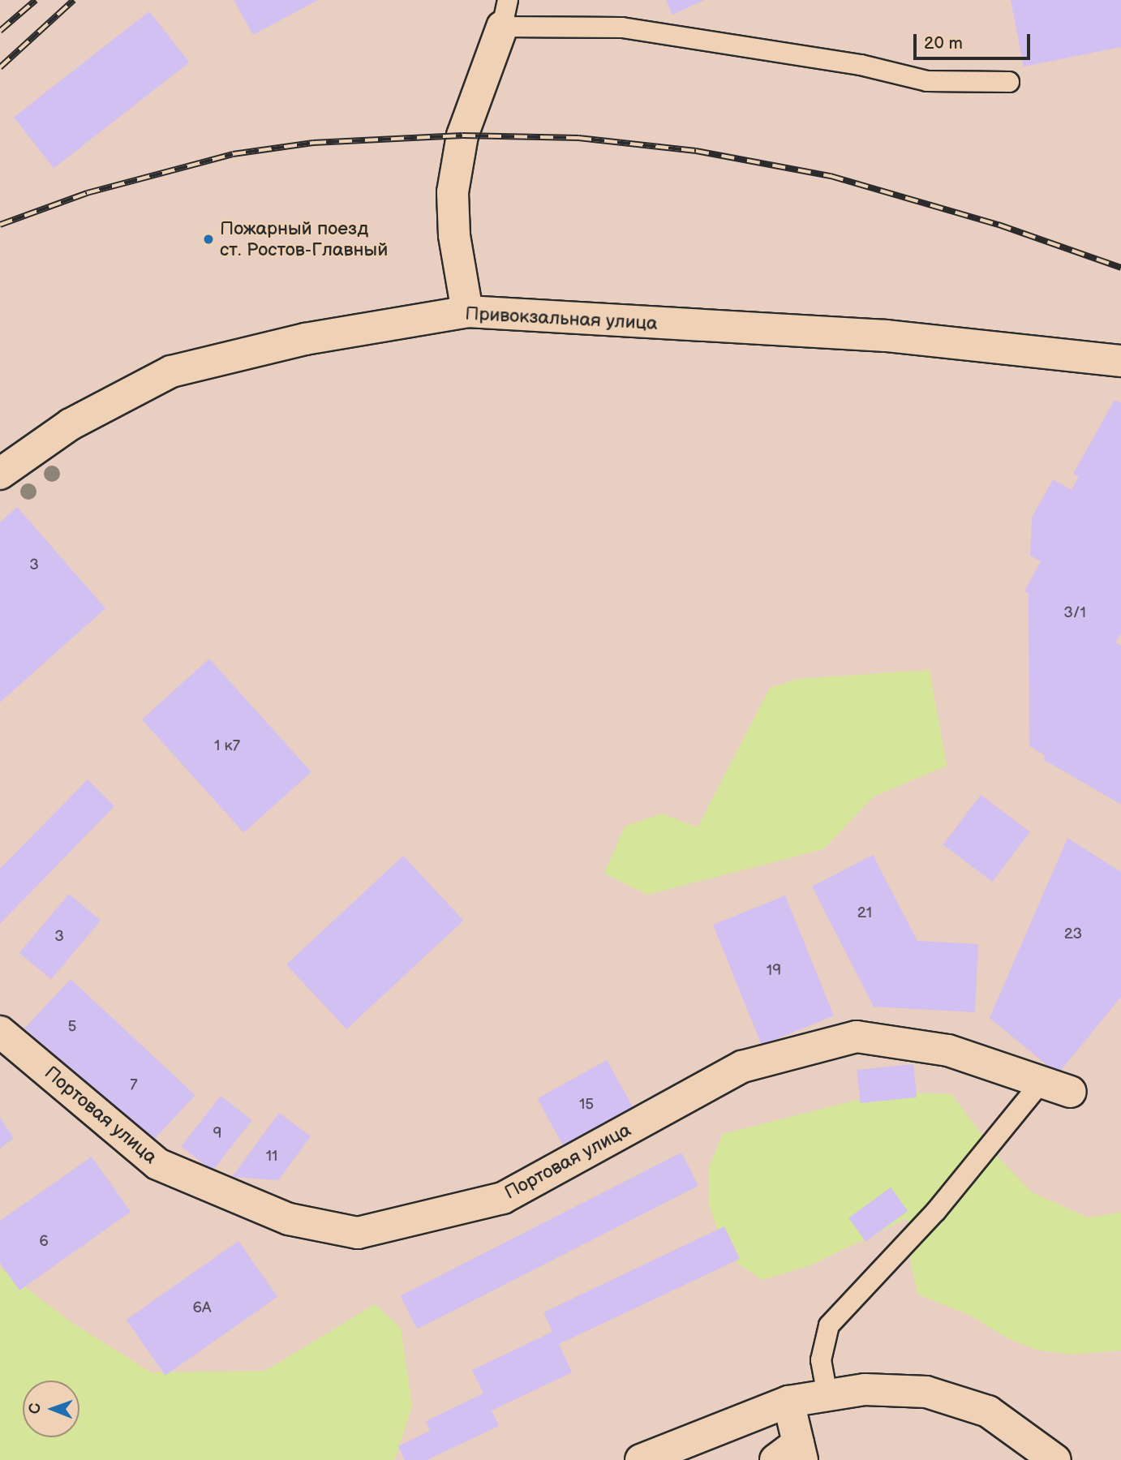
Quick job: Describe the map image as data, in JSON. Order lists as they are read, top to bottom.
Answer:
{
  "streets": {
    "street": ["Привокзальная улица", "Портовая улица"]
  },
  "places": ["Пожарный поезд ст. Ростов-Главный"],
  "house_numbers": [
    "3",
    "3/1",
    "1 к7",
    "21",
    "23",
    "3",
    "19",
    "5",
    "7",
    "15",
    "9",
    "11",
    "6",
    "6А"
  ],
  "scale_bar": "20 m",
  "north": "left"
}
